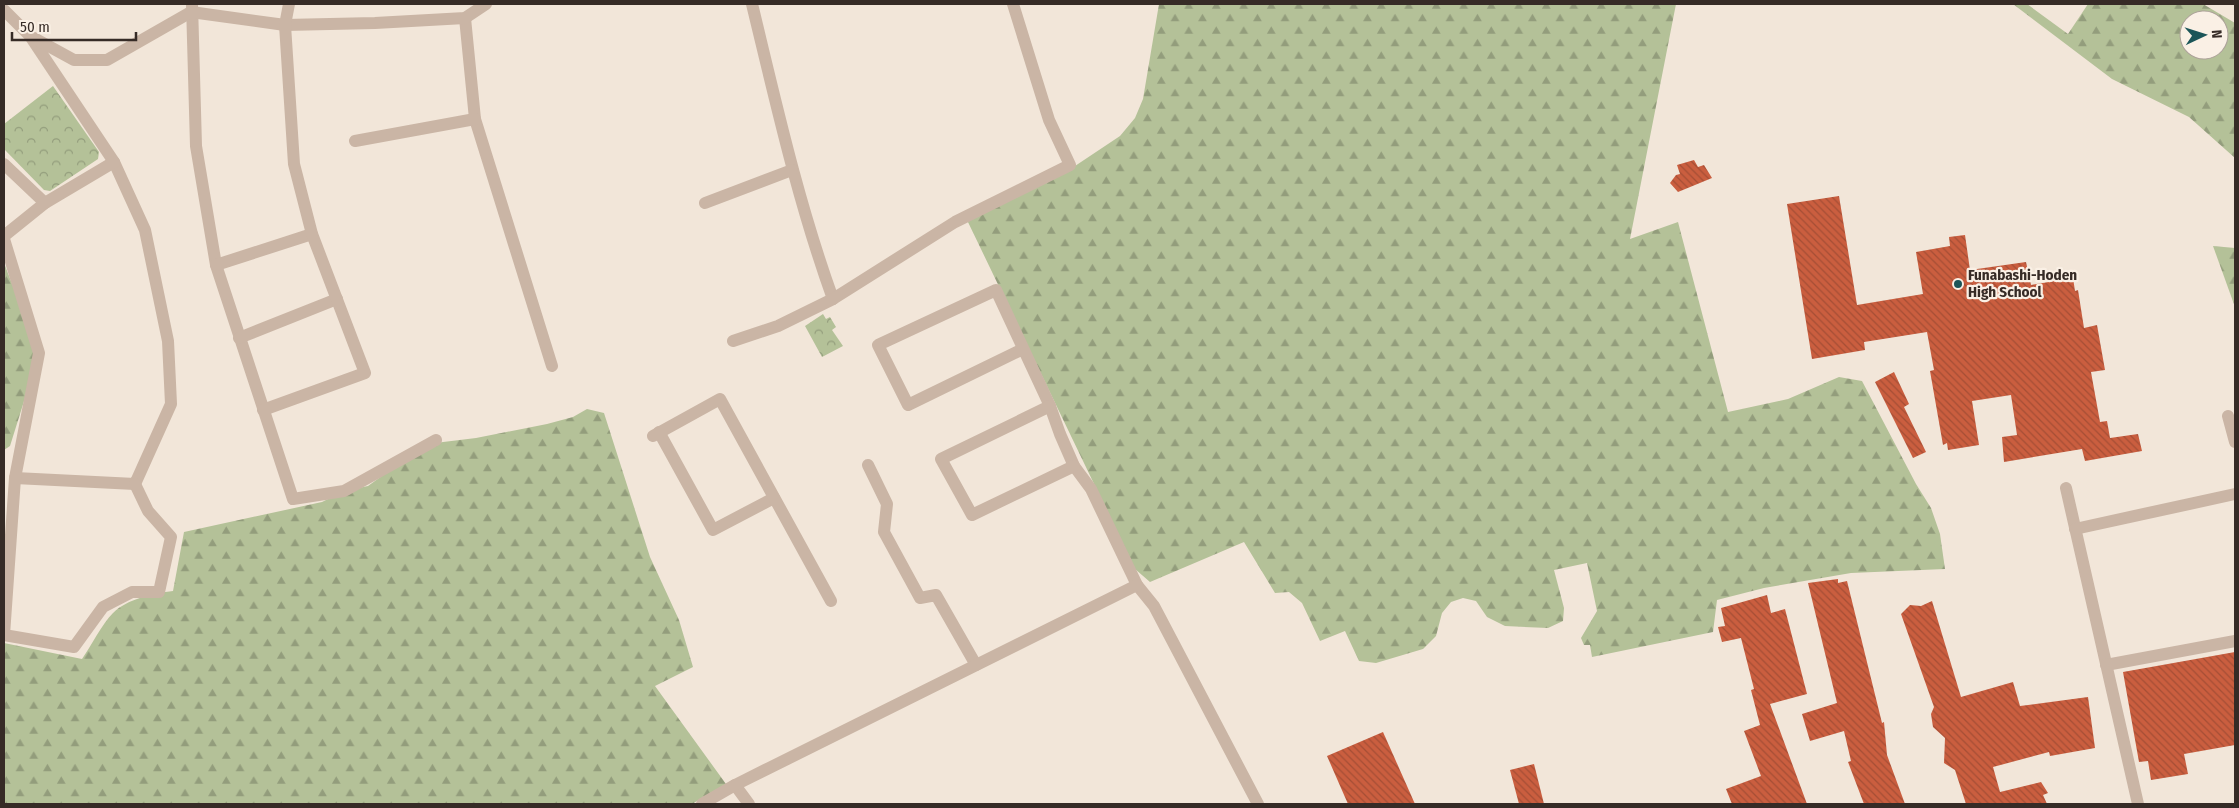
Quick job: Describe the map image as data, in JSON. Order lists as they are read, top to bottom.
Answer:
{
  "places": ["Funabashi-Hoden High School"],
  "scale_bar": "50 m",
  "north": "right"
}
